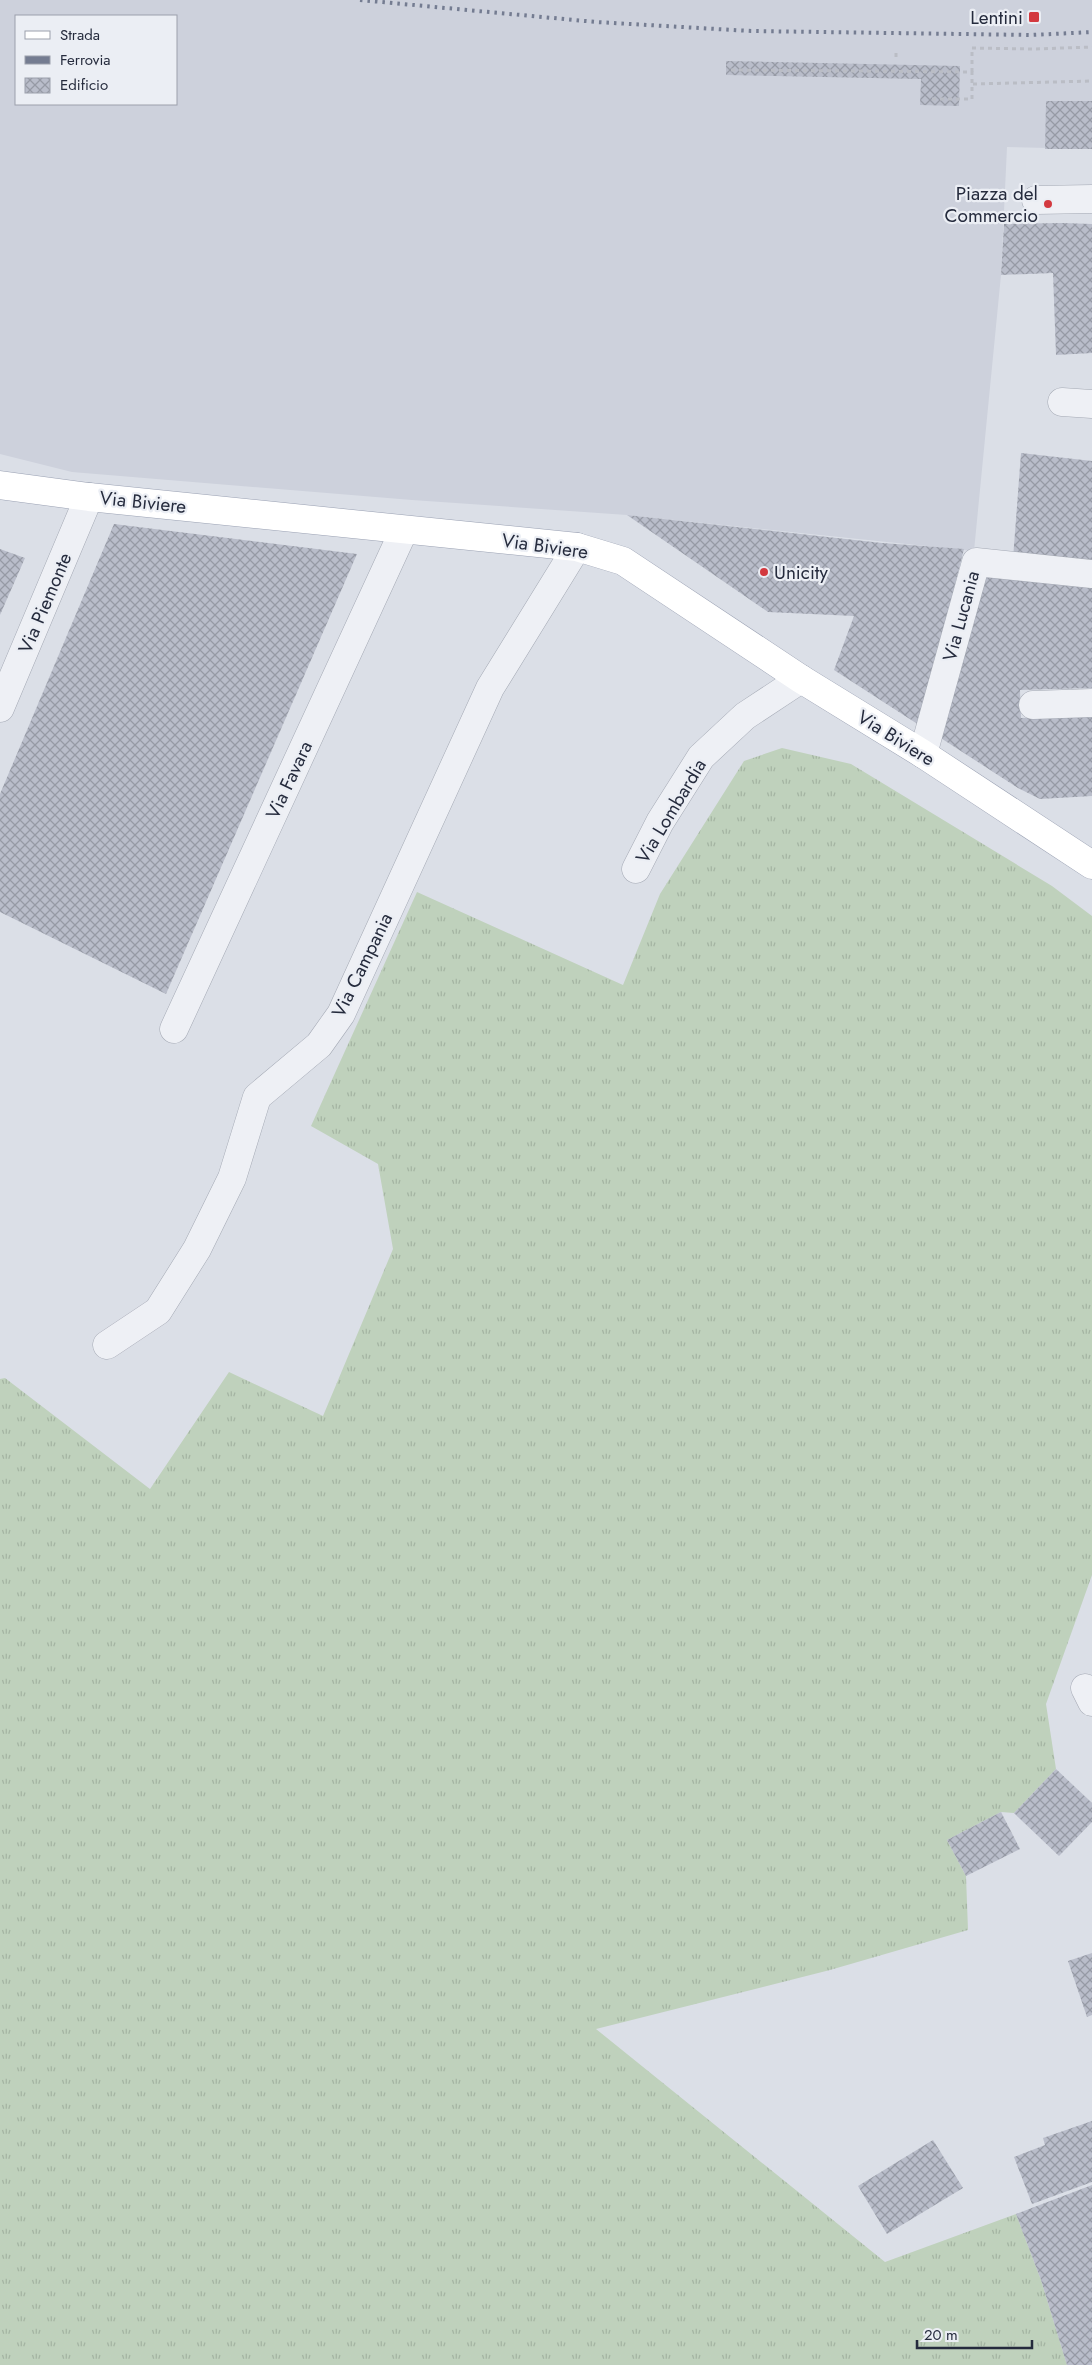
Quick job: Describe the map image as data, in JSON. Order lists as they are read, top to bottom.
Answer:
{
  "streets": {
    "main road": ["Via Biviere"],
    "street": [
      "Via Piemonte",
      "Via Lucania",
      "Via Favara",
      "Via Lombardia",
      "Via Campania"
    ]
  },
  "crossings": [
    ["Via Biviere", "Via Piemonte"],
    ["Via Biviere", "Via Lucania"],
    ["Via Biviere", "Via Favara"],
    ["Via Biviere", "Via Lombardia"],
    ["Via Biviere", "Via Campania"]
  ],
  "places": {
    "transit": ["Lentini"],
    "other": ["Piazza del Commercio", "Unicity"]
  },
  "legend": ["Strada", "Ferrovia", "Edificio"],
  "scale_bar": "20 m"
}
